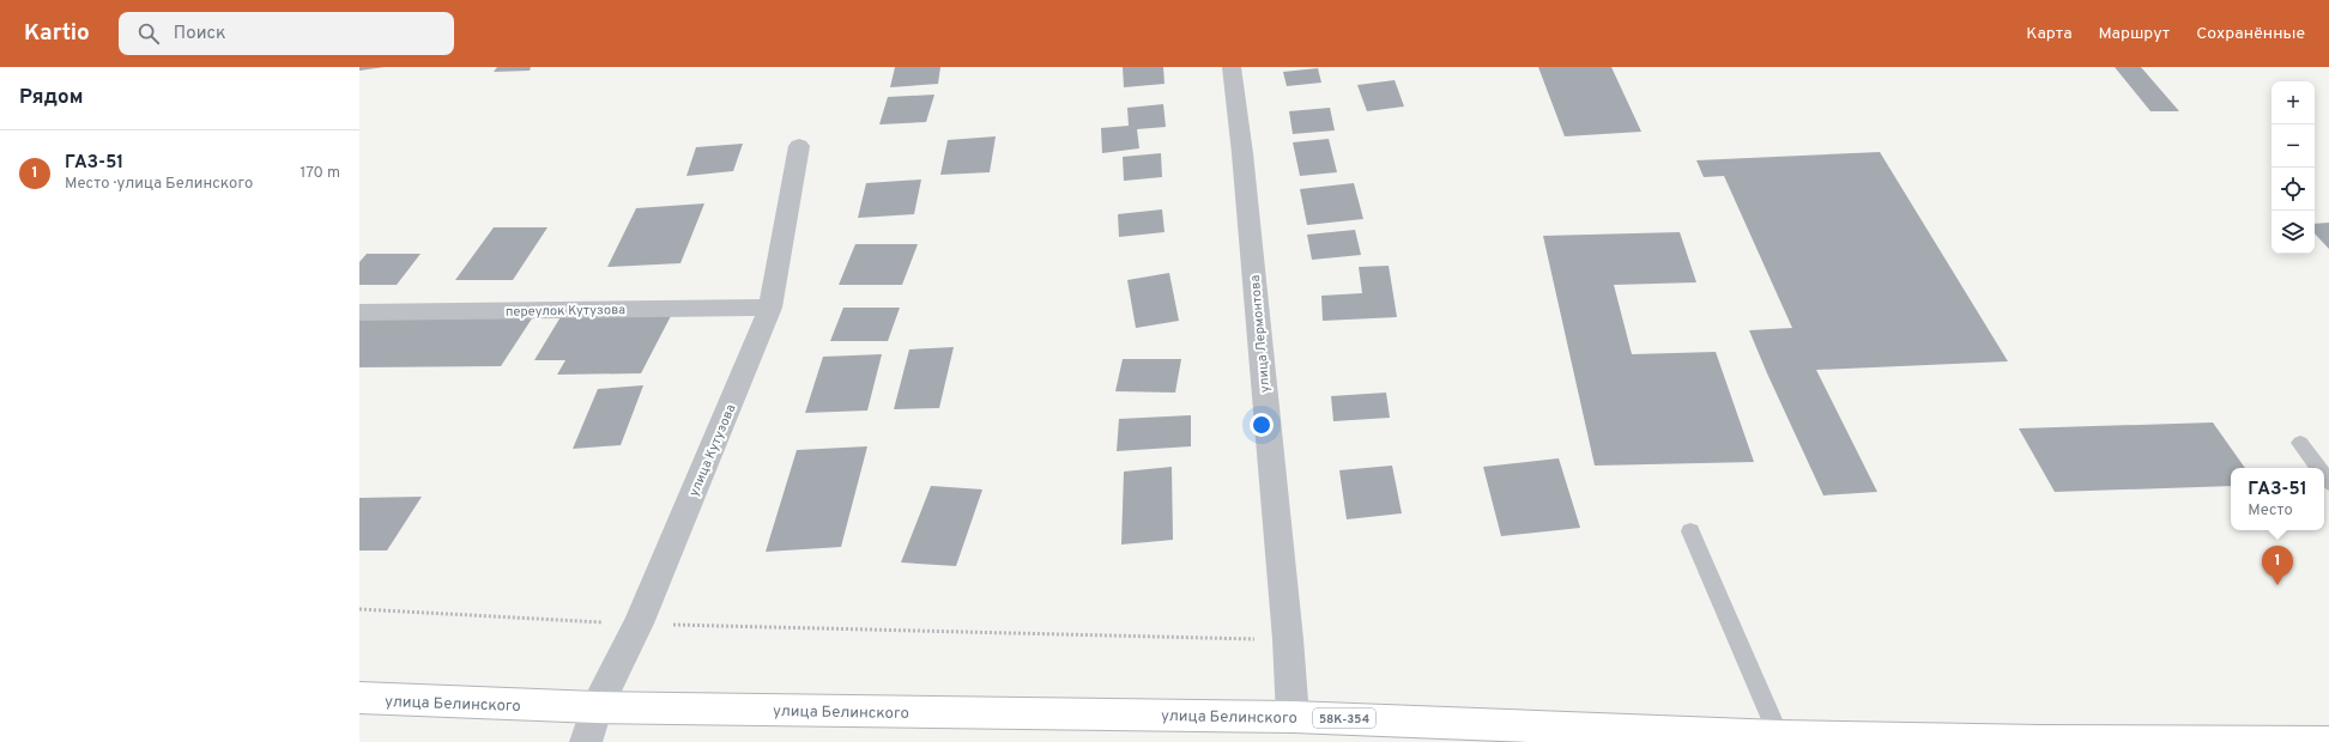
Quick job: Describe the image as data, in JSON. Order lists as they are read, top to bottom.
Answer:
{
  "streets": {
    "main road": ["улица Белинского", "58К-354"],
    "street": ["переулок Кутузова", "улица Лермонтова", "улица Кутузова"]
  },
  "crossings": [
    ["переулок Кутузова", "улица Кутузова"],
    ["улица Лермонтова", "улица Белинского"],
    ["улица Кутузова", "улица Белинского"]
  ],
  "page": {
    "header": "Kartio",
    "search": "Поиск",
    "nav": ["Карта", "Маршрут", "Сохранённые"],
    "heading": "Рядом",
    "map_buttons": ["+", "−"],
    "list": [
      {
        "mark": "1",
        "name": "ГАЗ-51",
        "note": "Место · улица Белинского",
        "value": "170 m"
      }
    ],
    "popup": ["ГАЗ-51", "Место"],
    "pins": "1"
  }
}
